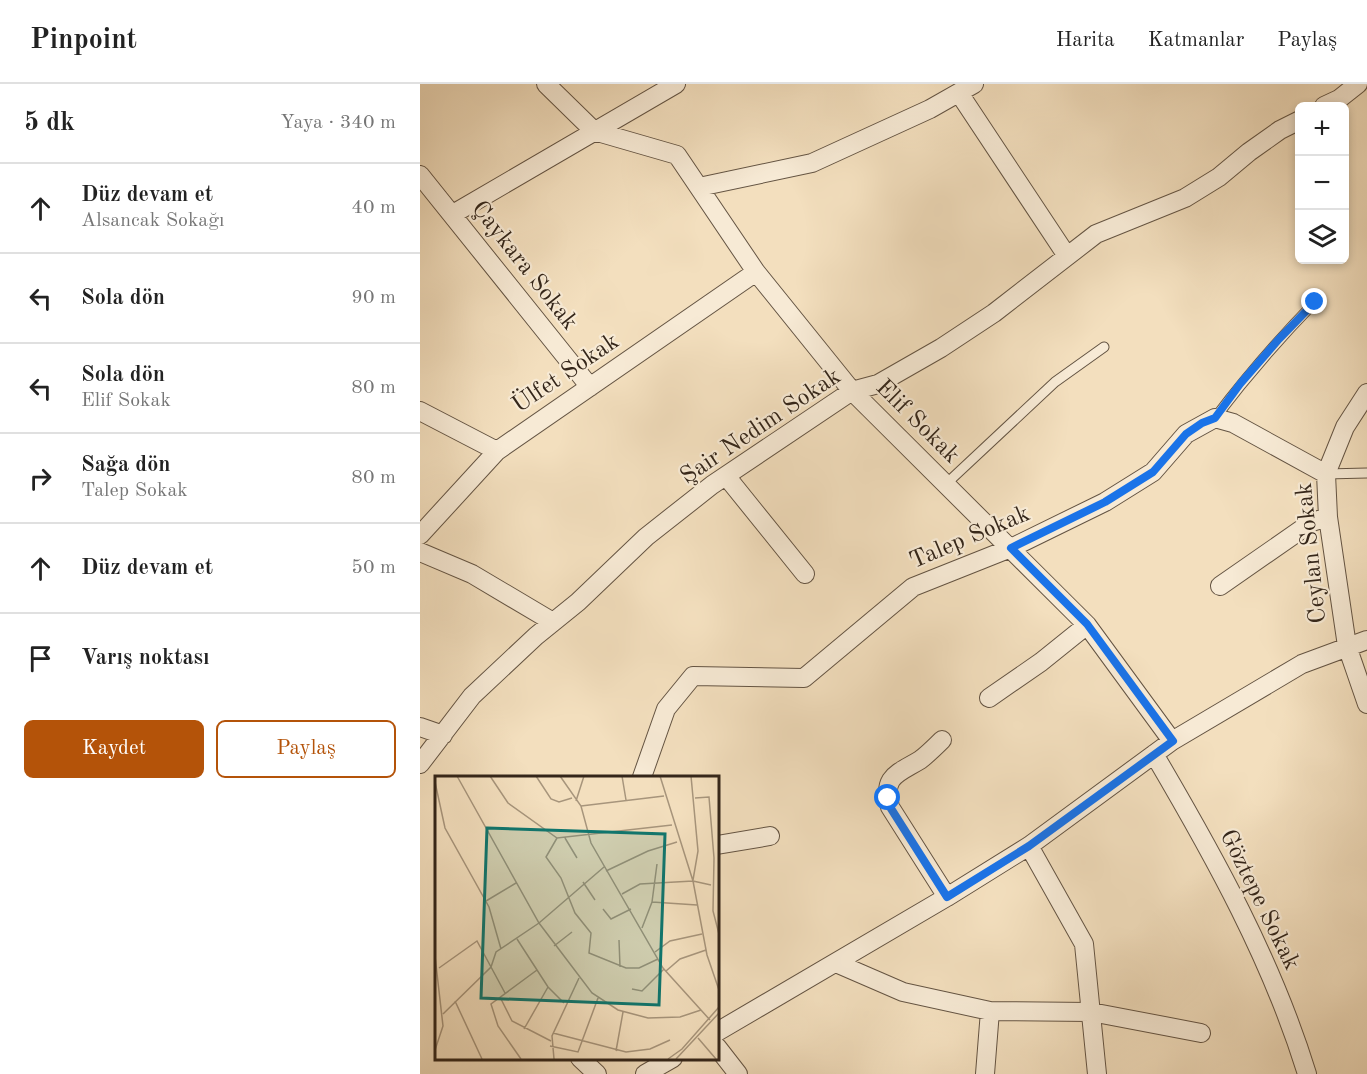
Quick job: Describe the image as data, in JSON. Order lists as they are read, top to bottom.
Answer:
{
  "streets": {
    "street": [
      "Çaykara Sokak",
      "Ülfet Sokak",
      "Elif Sokak",
      "Şair Nedim Sokak",
      "Talep Sokak",
      "Ceylan Sokak",
      "Göztepe Sokak"
    ]
  },
  "crossings": [
    ["Çaykara Sokak", "Ülfet Sokak"],
    ["Ülfet Sokak", "Elif Sokak"],
    ["Elif Sokak", "Şair Nedim Sokak"],
    ["Elif Sokak", "Talep Sokak"]
  ],
  "page": {
    "header": "Pinpoint",
    "nav": ["Harita", "Katmanlar", "Paylaş"],
    "heading": ["5 dk", "Yaya · 340 m"],
    "map_buttons": ["+", "−"],
    "list": [
      ["Düz devam et", "Alsancak Sokağı", "40 m"],
      ["Sola dön", "90 m"],
      ["Sola dön", "Elif Sokak", "80 m"],
      ["Sağa dön", "Talep Sokak", "80 m"],
      ["Düz devam et", "50 m"],
      "Varış noktası"
    ],
    "buttons": ["Kaydet", "Paylaş"]
  }
}
